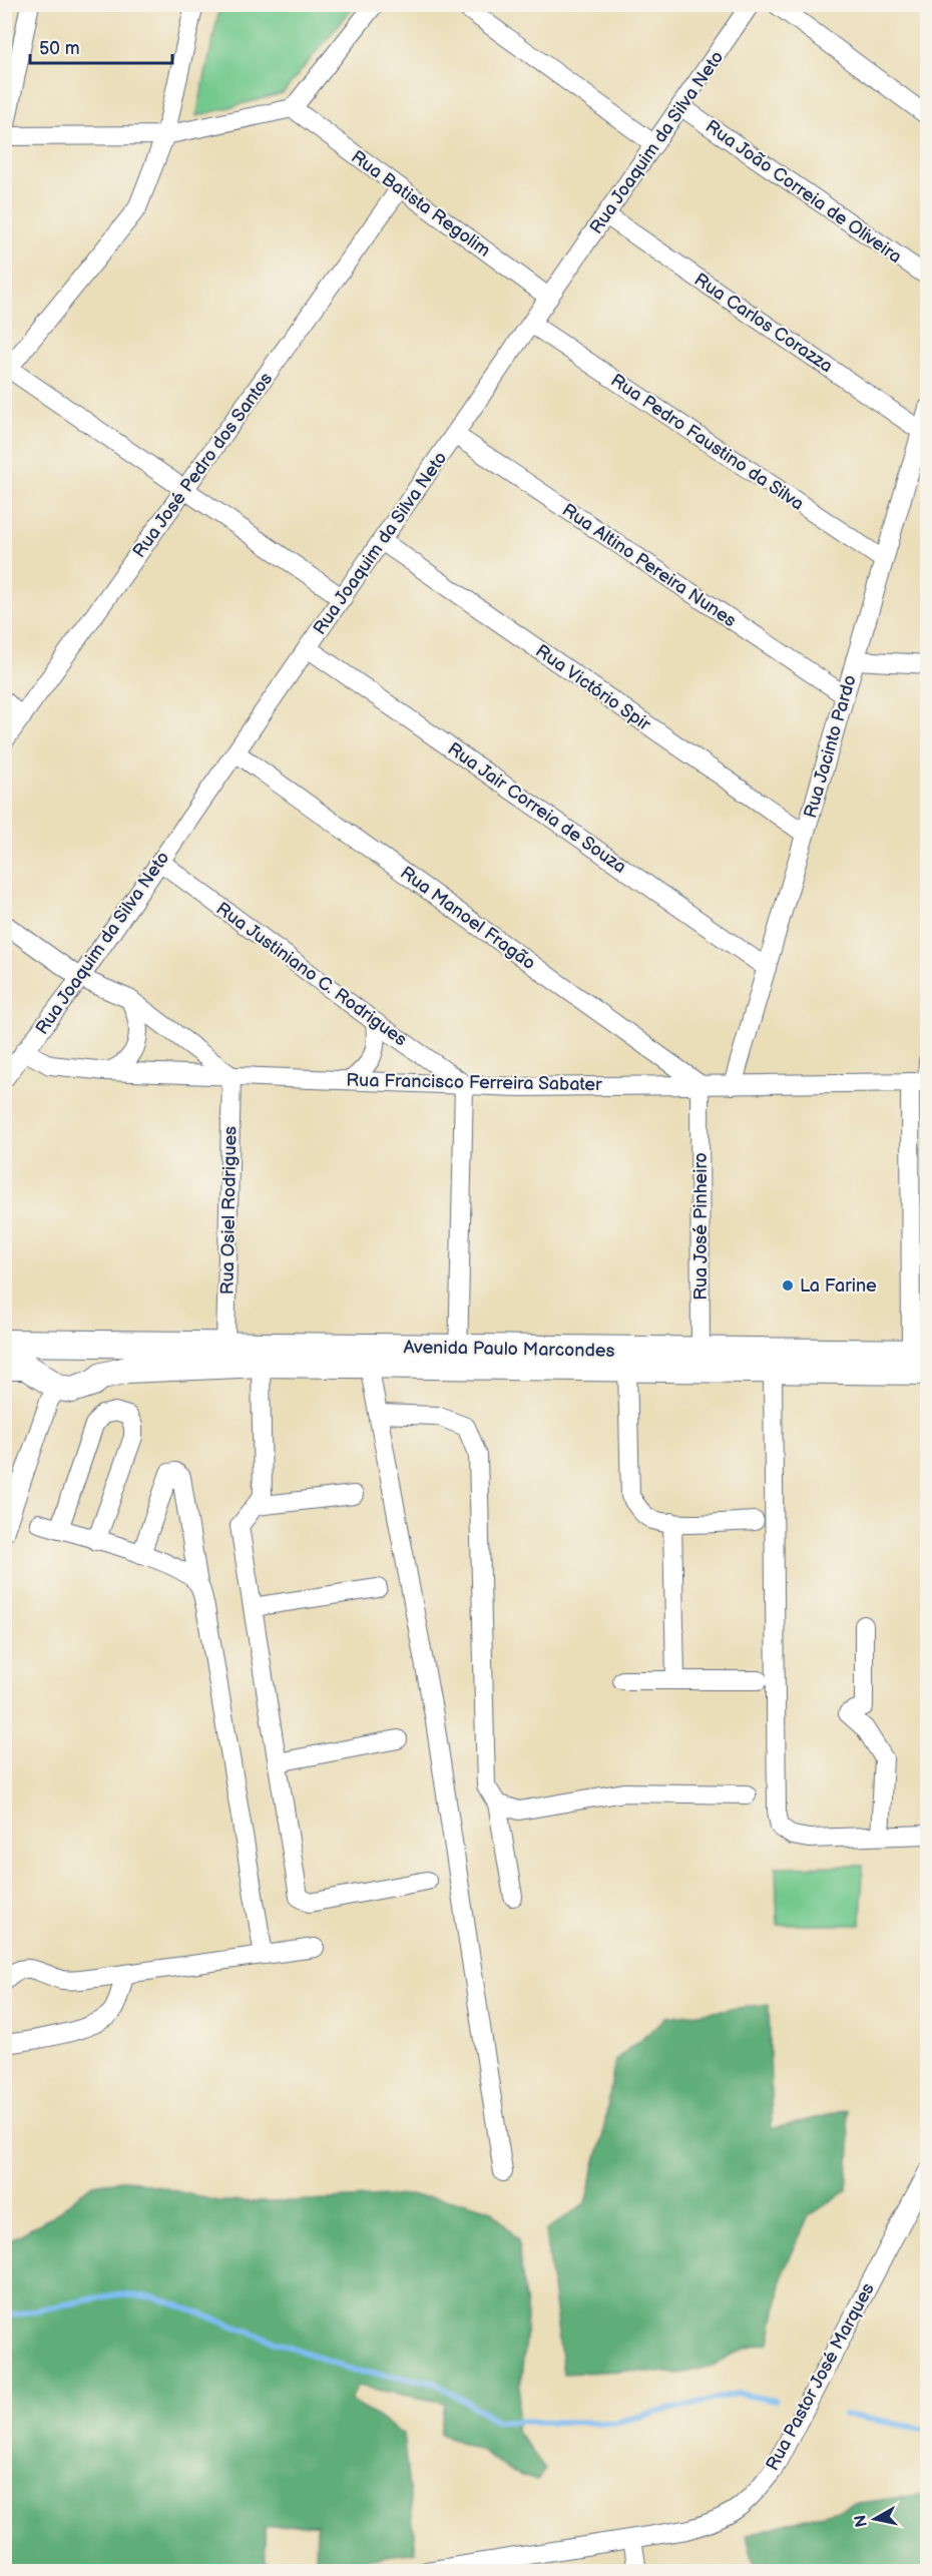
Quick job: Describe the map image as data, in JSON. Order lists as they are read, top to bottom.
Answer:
{
  "streets": {
    "street": [
      "Rua Joaquim da Silva Neto",
      "Rua João Correia de Oliveira",
      "Rua Batista Regolim",
      "Rua Carlos Corazza",
      "Rua Pedro Faustino da Silva",
      "Rua José Pedro dos Santos",
      "Rua Altino Pereira Nunes",
      "Rua Victório Spir",
      "Rua Jacinto Pardo",
      "Rua Jair Correia de Souza",
      "Rua Manoel Fragão",
      "Rua Justiniano C. Rodrigues",
      "Rua Francisco Ferreira Sabater",
      "Rua Osiel Rodrigues",
      "Rua José Pinheiro",
      "Avenida Paulo Marcondes",
      "Rua Pastor José Marques"
    ]
  },
  "crossings": [
    ["Rua Joaquim da Silva Neto", "Rua João Correia de Oliveira"],
    ["Rua Joaquim da Silva Neto", "Rua Batista Regolim"],
    ["Rua Joaquim da Silva Neto", "Rua Carlos Corazza"],
    ["Rua Joaquim da Silva Neto", "Rua Pedro Faustino da Silva"],
    ["Rua Joaquim da Silva Neto", "Rua Altino Pereira Nunes"],
    ["Rua Joaquim da Silva Neto", "Rua Victório Spir"],
    ["Rua Joaquim da Silva Neto", "Rua Jair Correia de Souza"],
    ["Rua Joaquim da Silva Neto", "Rua Manoel Fragão"],
    ["Rua Joaquim da Silva Neto", "Rua Justiniano C. Rodrigues"],
    ["Rua Joaquim da Silva Neto", "Rua Francisco Ferreira Sabater"],
    ["Rua Batista Regolim", "Rua José Pedro dos Santos"],
    ["Rua Carlos Corazza", "Rua Jacinto Pardo"],
    ["Rua Pedro Faustino da Silva", "Rua Jacinto Pardo"],
    ["Rua Altino Pereira Nunes", "Rua Jacinto Pardo"],
    ["Rua Victório Spir", "Rua Jacinto Pardo"],
    ["Rua Jacinto Pardo", "Rua Jair Correia de Souza"],
    ["Rua Jacinto Pardo", "Rua Francisco Ferreira Sabater"],
    ["Rua Manoel Fragão", "Rua Francisco Ferreira Sabater"],
    ["Rua Manoel Fragão", "Rua José Pinheiro"],
    ["Rua Justiniano C. Rodrigues", "Rua Francisco Ferreira Sabater"],
    ["Rua Francisco Ferreira Sabater", "Rua Osiel Rodrigues"],
    ["Rua Francisco Ferreira Sabater", "Rua José Pinheiro"],
    ["Rua Osiel Rodrigues", "Avenida Paulo Marcondes"],
    ["Rua José Pinheiro", "Avenida Paulo Marcondes"]
  ],
  "places": ["La Farine"],
  "scale_bar": "50 m",
  "north": "left"
}
